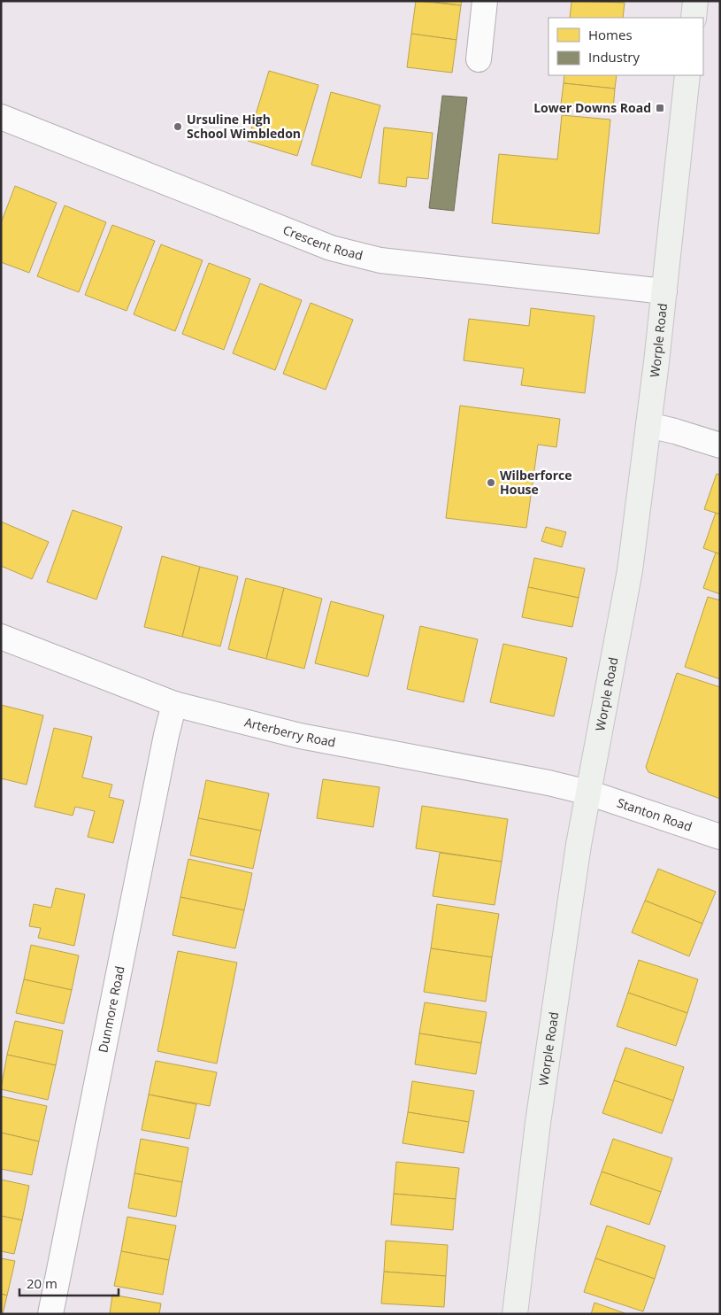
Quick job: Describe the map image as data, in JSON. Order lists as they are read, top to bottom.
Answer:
{
  "streets": {
    "main road": ["Worple Road"],
    "street": [
      "Crescent Road",
      "Arterberry Road",
      "Stanton Road",
      "Dunmore Road"
    ]
  },
  "crossings": [
    ["Crescent Road", "Worple Road"],
    ["Worple Road", "Arterberry Road"],
    ["Worple Road", "Stanton Road"],
    ["Arterberry Road", "Stanton Road"],
    ["Arterberry Road", "Dunmore Road"]
  ],
  "places": {
    "transit": ["Lower Downs Road"],
    "other": ["Ursuline High School Wimbledon", "Wilberforce House"]
  },
  "legend": ["Homes", "Industry"],
  "scale_bar": "20 m"
}
